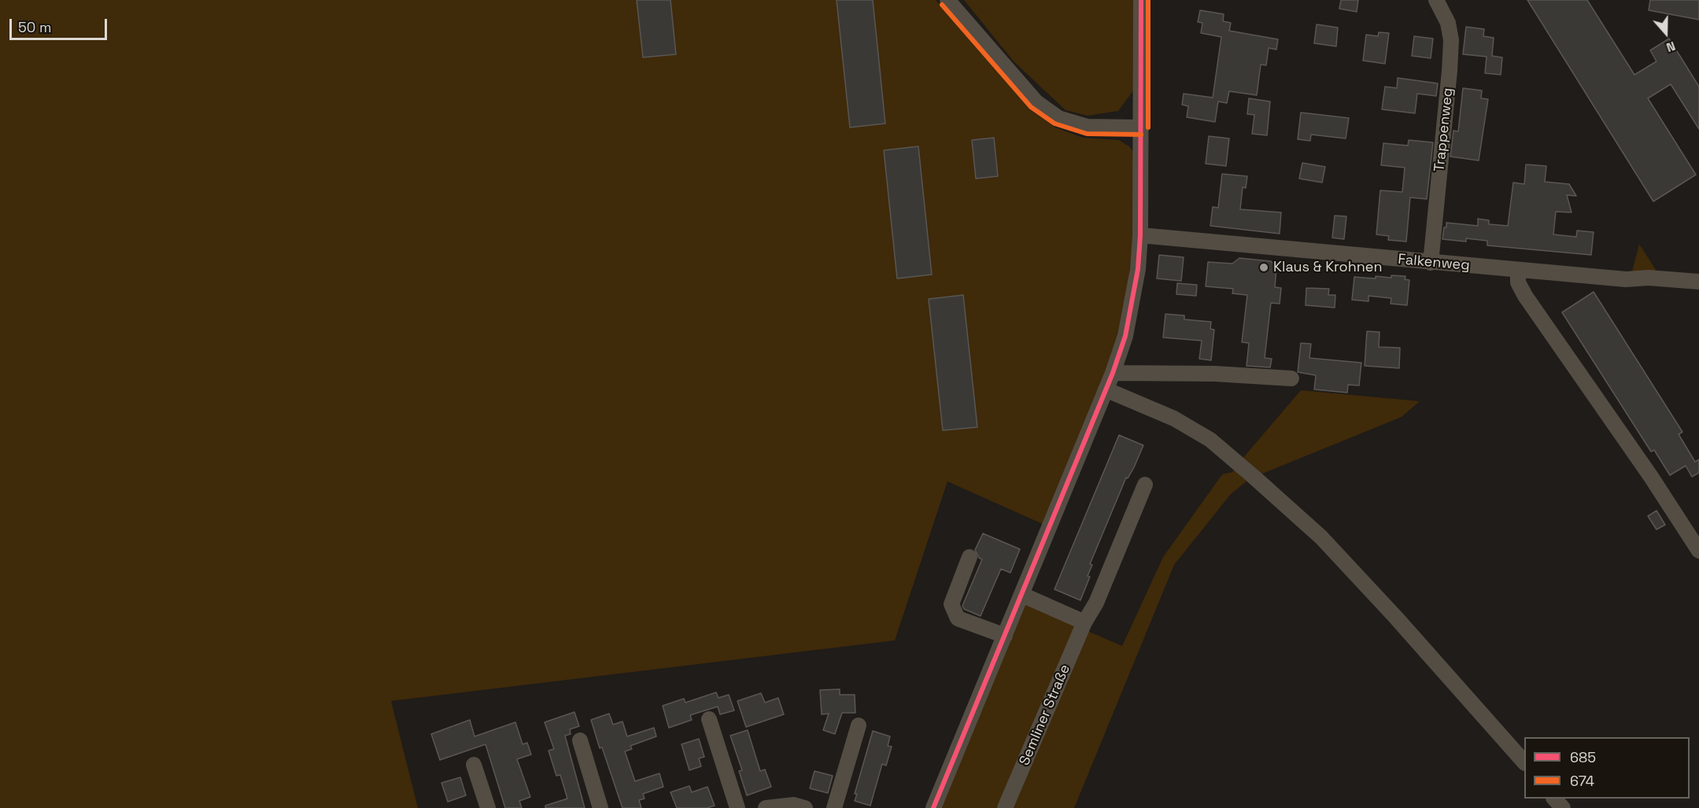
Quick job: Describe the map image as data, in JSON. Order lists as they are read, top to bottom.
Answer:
{
  "streets": {
    "street": ["Trappenweg", "Falkenweg", "Semliner Straße"]
  },
  "crossings": [
    ["Trappenweg", "Falkenweg"]
  ],
  "places": ["Klaus & Krohnen"],
  "lines": ["transit line 685", "transit line 674"],
  "legend": ["685", "674"],
  "scale_bar": "50 m",
  "north": "bottom"
}
